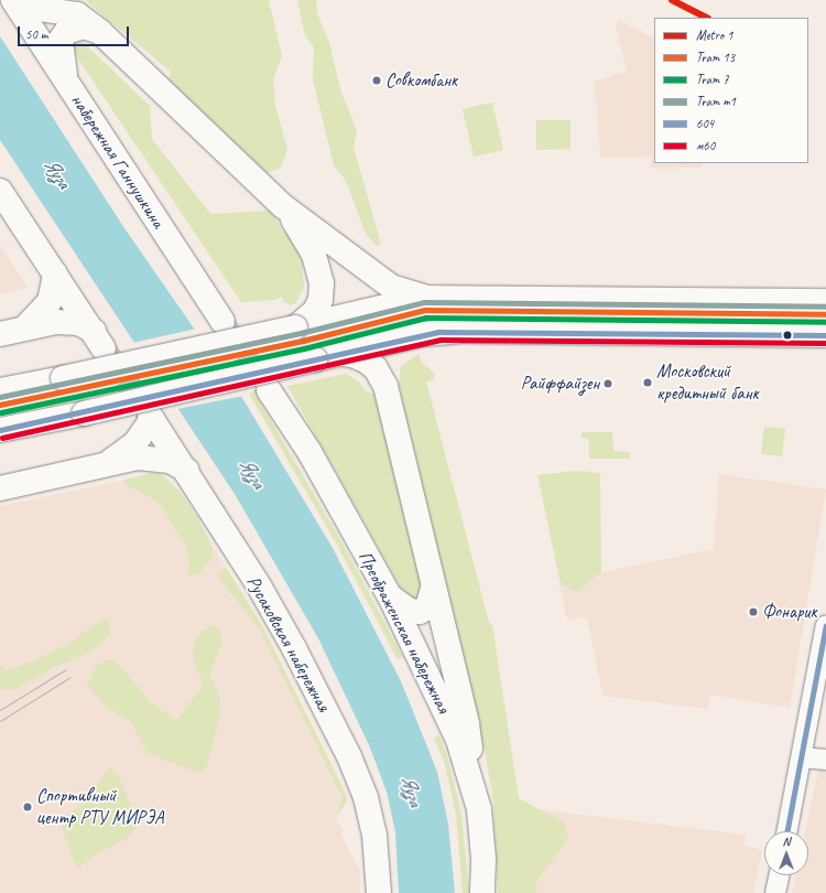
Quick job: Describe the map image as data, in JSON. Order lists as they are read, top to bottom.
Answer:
{
  "streets": {
    "main road": ["набережная Ганнушкина", "Преображенская набережная", "Русаковская набережная"]
  },
  "water": ["Яуза"],
  "places": [
    "Совкомбанк",
    "Московский кредитный банк",
    "Райффайзен",
    "Фонарик",
    "Спортивный центр РТУ МИРЭА"
  ],
  "lines": [
    "metro line 1",
    "tram line т1",
    "tram line 13",
    "tram line 7",
    "transit line 604",
    "transit line м60"
  ],
  "legend": [
    "Metro 1",
    "Tram 13",
    "Tram 7",
    "Tram т1",
    "604",
    "м60"
  ],
  "scale_bar": "50 m",
  "north": "top"
}
